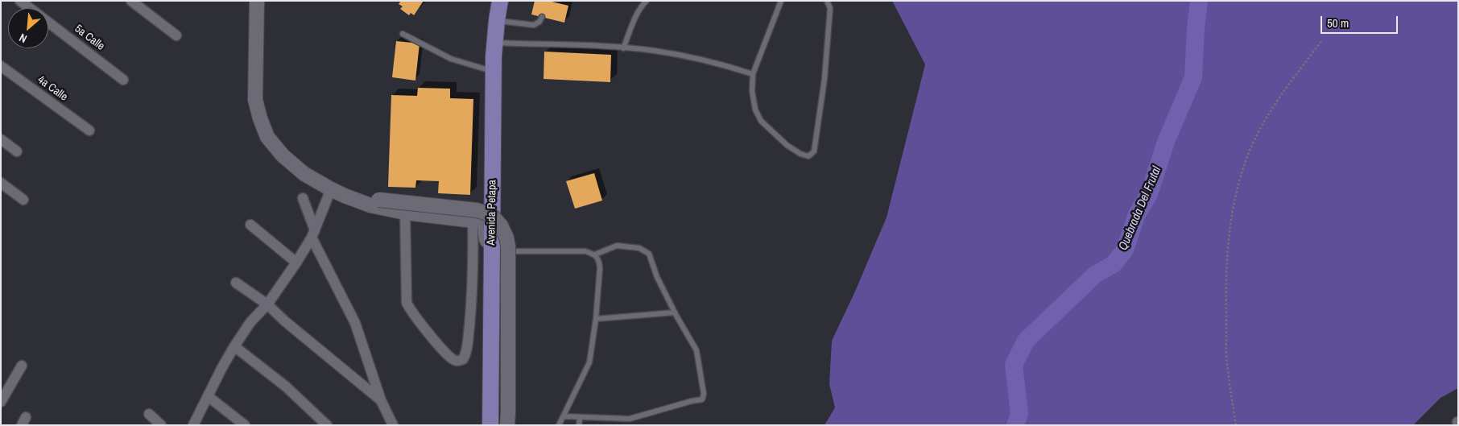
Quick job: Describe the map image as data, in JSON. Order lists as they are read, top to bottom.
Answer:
{
  "streets": {
    "main road": ["Avenida Petapa"],
    "street": ["5a Calle", "4a Calle"]
  },
  "water": ["Quebrada Del Frutal"],
  "scale_bar": "50 m",
  "north": "bottom left"
}
